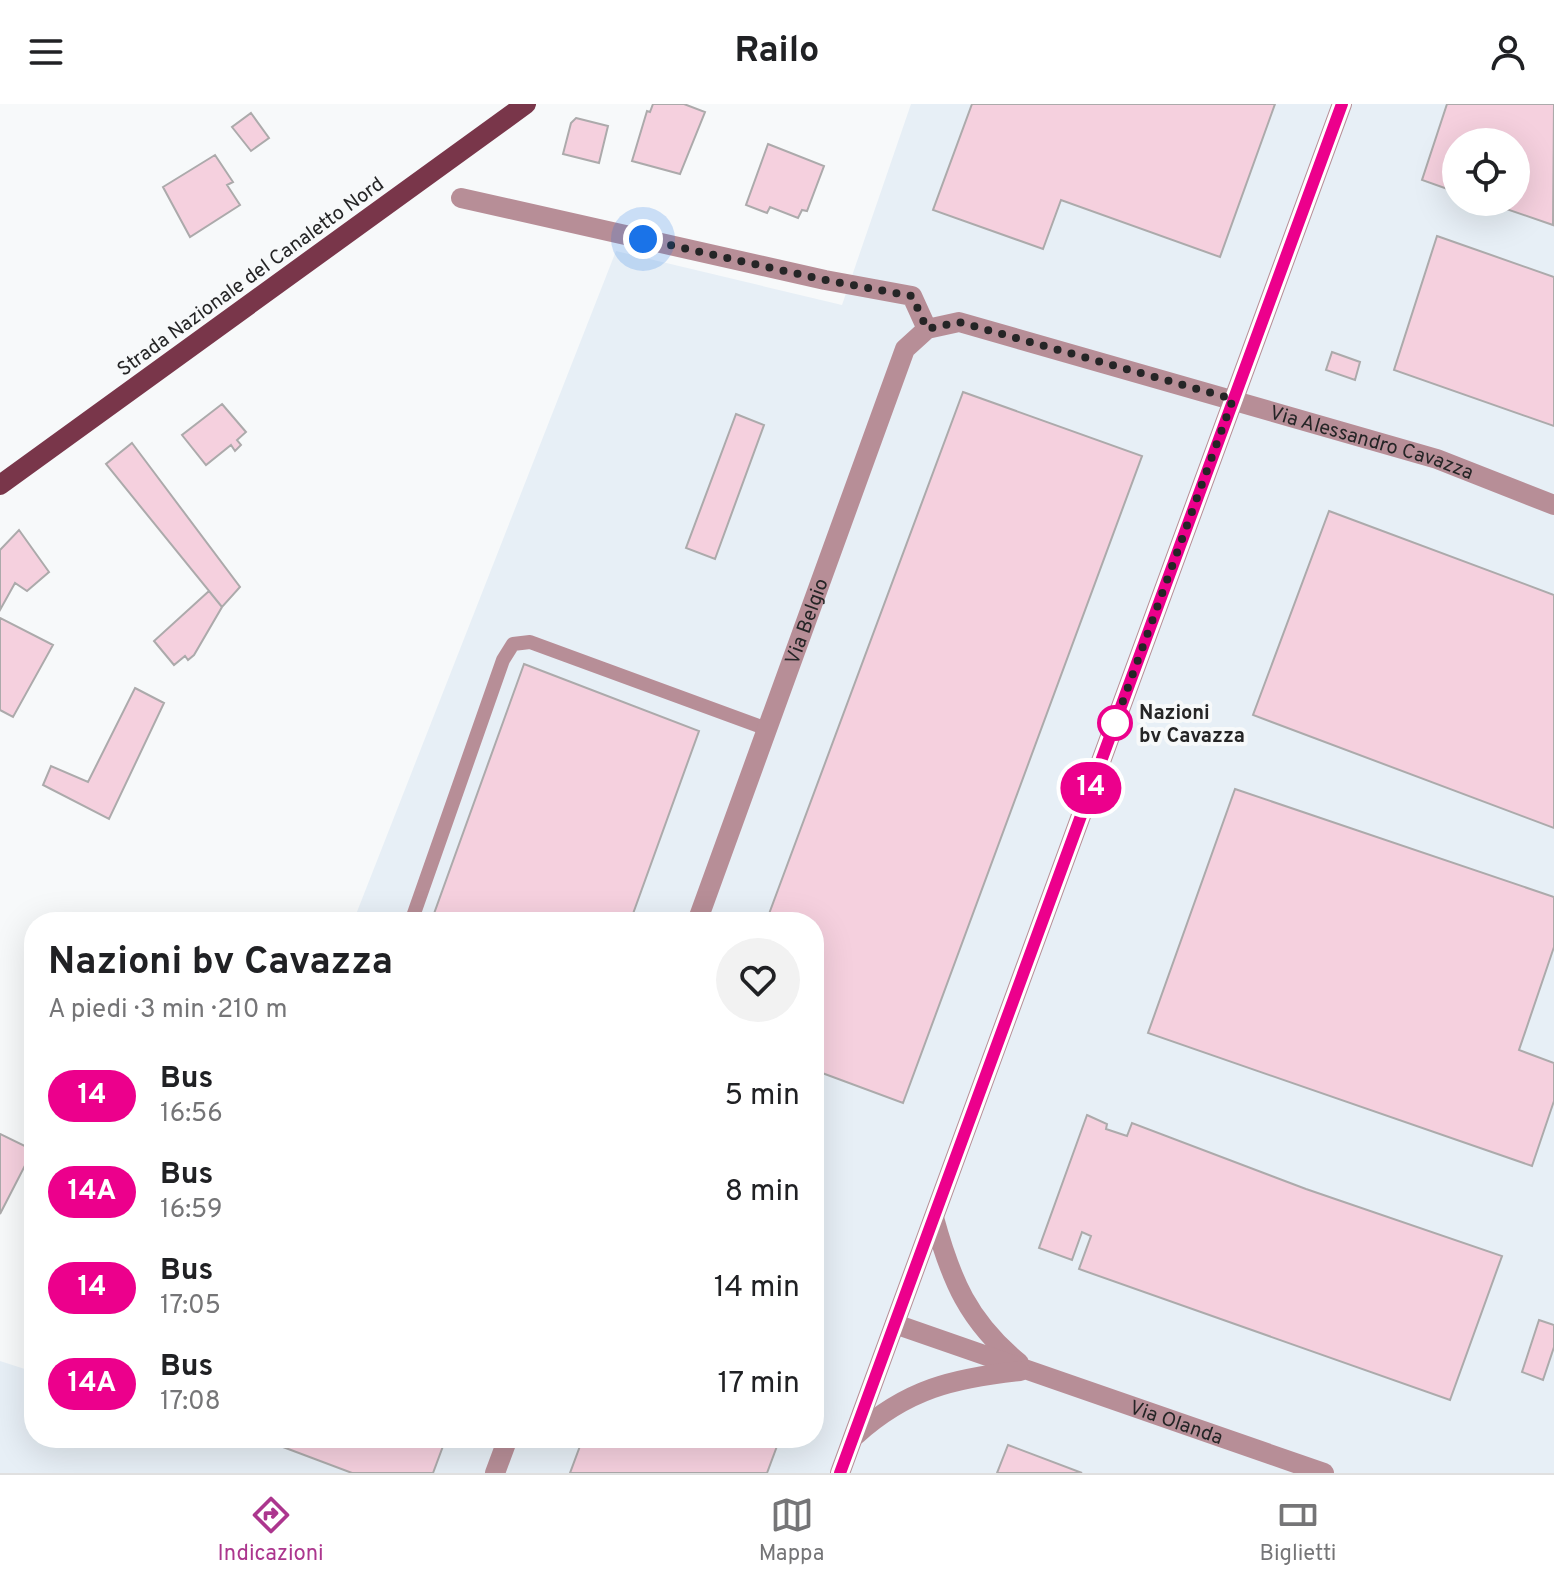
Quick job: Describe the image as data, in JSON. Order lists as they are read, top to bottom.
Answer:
{
  "streets": {
    "main road": ["Strada Nazionale del Canaletto Nord"],
    "street": ["Via Alessandro Cavazza", "Via Belgio", "Via Olanda"]
  },
  "crossings": [
    ["Via Alessandro Cavazza", "Via Belgio"]
  ],
  "places": ["Nazioni bv Cavazza"],
  "lines": ["bus line 14"],
  "page": {
    "header": "Railo",
    "on_map": "14",
    "heading": ["Nazioni bv Cavazza", "A piedi · 3 min · 210 m"],
    "list": [
      {
        "mark": "14",
        "name": "Bus",
        "note": "16:56",
        "value": "5 min"
      },
      {
        "mark": "14A",
        "name": "Bus",
        "note": "16:59",
        "value": "8 min"
      },
      {
        "mark": "14",
        "name": "Bus",
        "note": "17:05",
        "value": "14 min"
      },
      {
        "mark": "14A",
        "name": "Bus",
        "note": "17:08",
        "value": "17 min"
      }
    ],
    "tabs": ["Indicazioni", "Mappa", "Biglietti"]
  }
}
